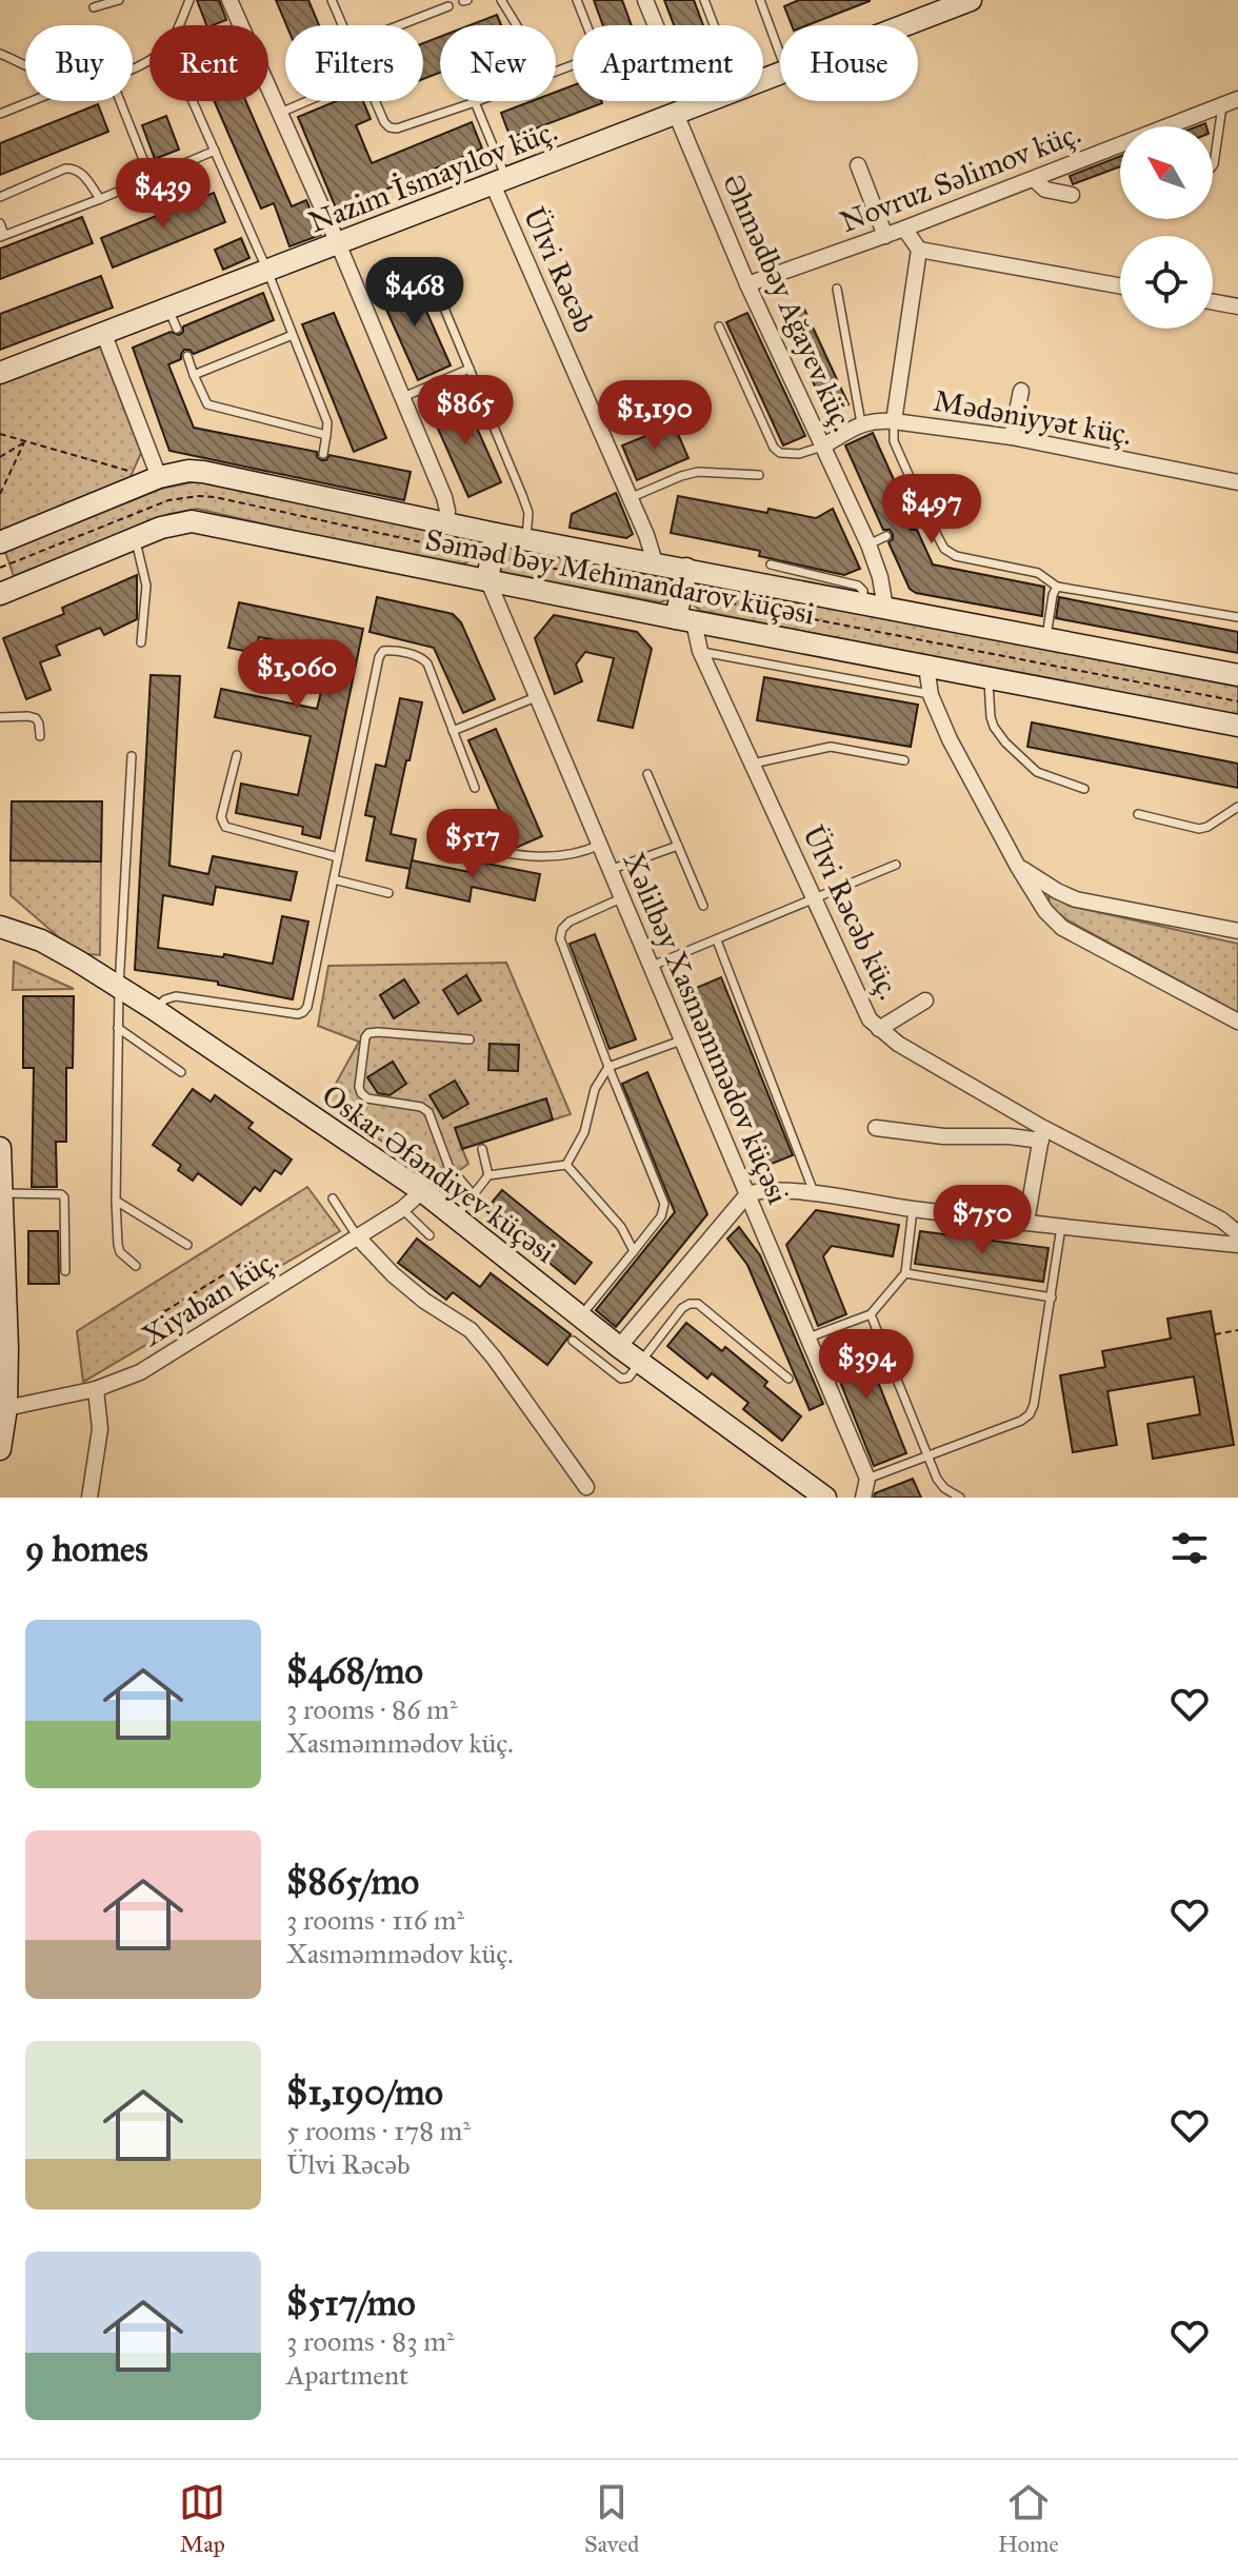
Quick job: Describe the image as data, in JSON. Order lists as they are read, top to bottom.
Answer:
{
  "streets": {
    "main road": ["Nazim İsmayılov küç.", "Səməd bəy Mehmandarov küçəsi", "Oskar Əfəndiyev küçəsi"],
    "street": [
      "Novruz Səlimov küç.",
      "Ülvi Rəcəb",
      "Əhmədbəy Ağayev küç.",
      "Mədəniyyət küç.",
      "Ülvi Rəcəb küç.",
      "Xəlilbəy Xasməmmədov küçəsi",
      "Xiyaban küç."
    ]
  },
  "crossings": [
    ["Nazim İsmayılov küç.", "Ülvi Rəcəb"],
    ["Nazim İsmayılov küç.", "Əhmədbəy Ağayev küç."],
    ["Novruz Səlimov küç.", "Əhmədbəy Ağayev küç."],
    ["Ülvi Rəcəb", "Səməd bəy Mehmandarov küçəsi"],
    ["Əhmədbəy Ağayev küç.", "Mədəniyyət küç."],
    ["Əhmədbəy Ağayev küç.", "Səməd bəy Mehmandarov küçəsi"],
    ["Səməd bəy Mehmandarov küçəsi", "Ülvi Rəcəb küç."],
    ["Səməd bəy Mehmandarov küçəsi", "Xəlilbəy Xasməmmədov küçəsi"],
    ["Oskar Əfəndiyev küçəsi", "Xiyaban küç."]
  ],
  "north": "top left",
  "page": {
    "chip": [
      "Buy",
      "Rent",
      "Filters",
      "New",
      "Apartment",
      "House"
    ],
    "price": [
      "$439",
      "$468",
      "$865",
      "$1,190",
      "$497",
      "$1,060",
      "$517",
      "$750",
      "$394"
    ],
    "heading": "9 homes",
    "list": [
      {
        "name": "$468/mo",
        "note": "3 rooms · 86 m² · Xasməmmədov küç."
      },
      {
        "name": "$865/mo",
        "note": "3 rooms · 116 m² · Xasməmmədov küç."
      },
      {
        "name": "$1,190/mo",
        "note": "5 rooms · 178 m² · Ülvi Rəcəb"
      },
      {
        "name": "$517/mo",
        "note": "3 rooms · 83 m² · Apartment"
      }
    ],
    "tabs": ["Map", "Saved", "Home"]
  }
}
